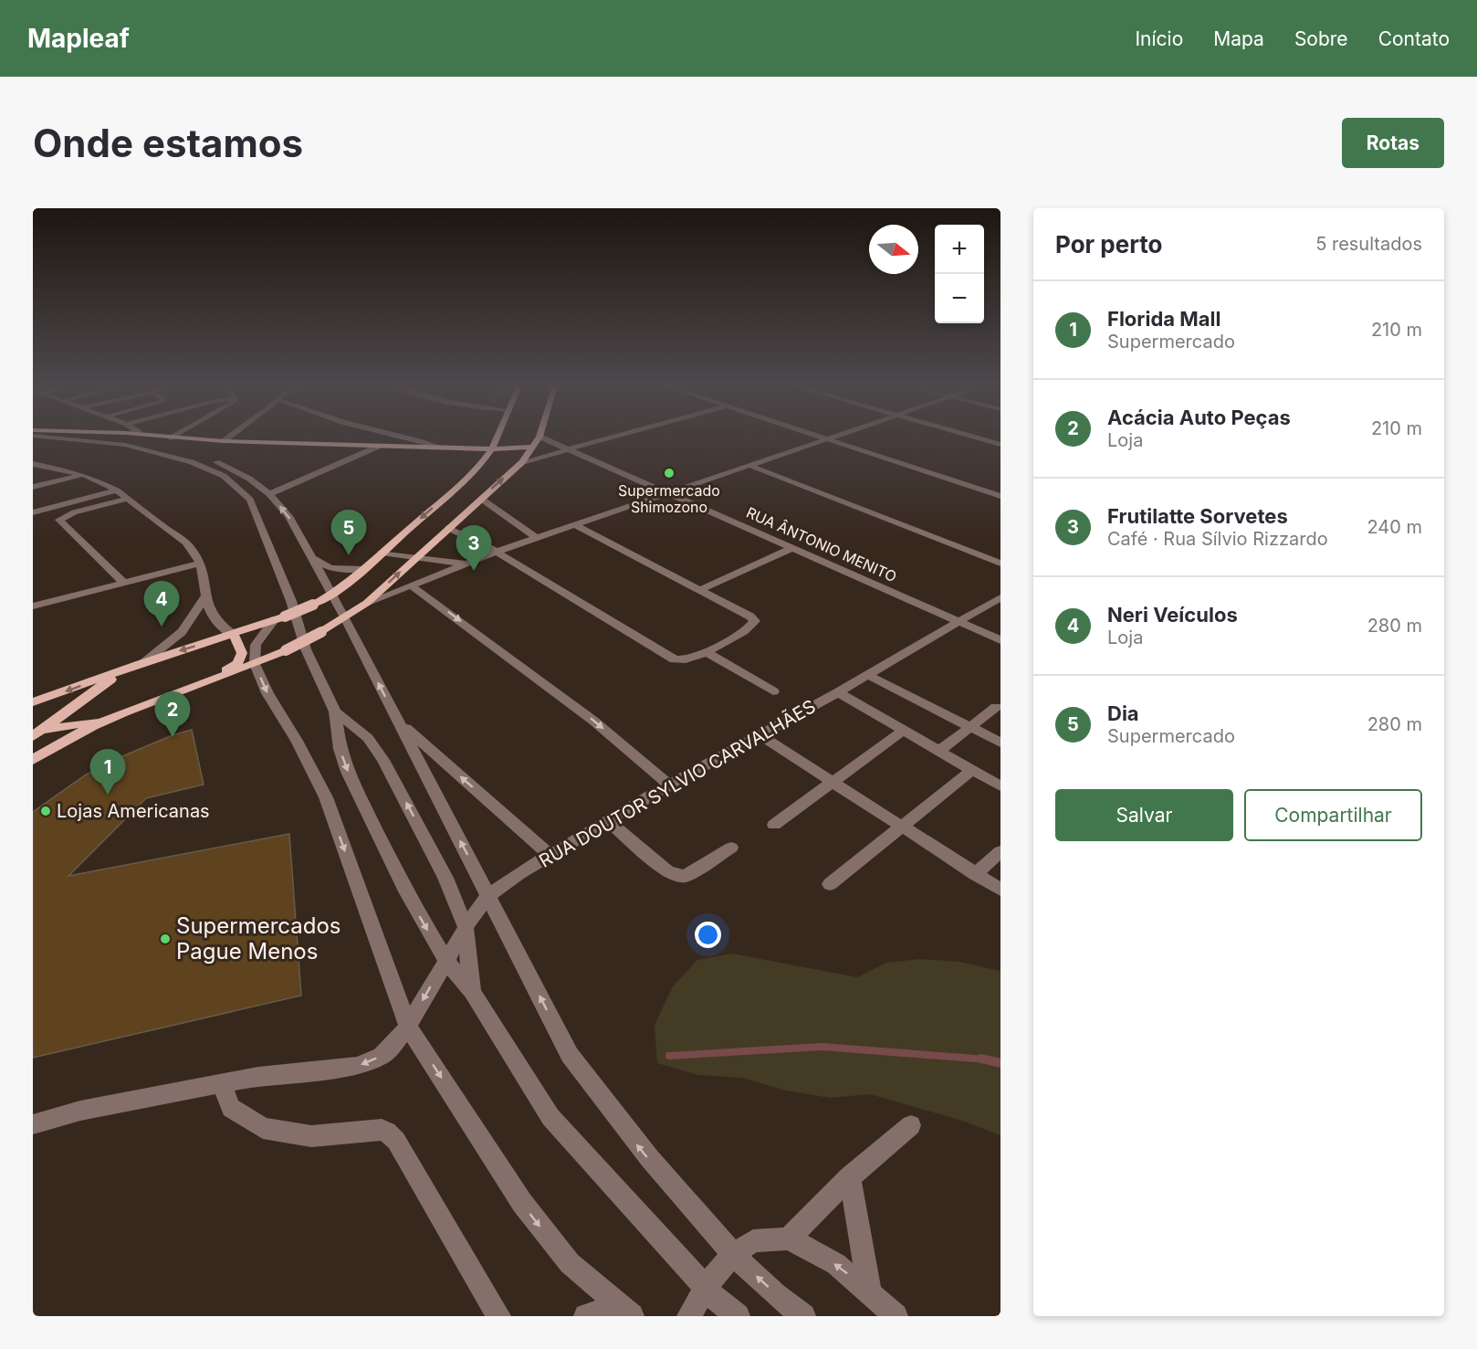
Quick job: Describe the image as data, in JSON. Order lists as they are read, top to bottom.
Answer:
{
  "streets": {
    "street": ["RUA ÂNTONIO MENITO", "RUA DOUTOR SYLVIO CARVALHÃES"]
  },
  "crossings": [
    ["RUA ÂNTONIO MENITO", "RUA DOUTOR SYLVIO CARVALHÃES"]
  ],
  "places": ["Supermercado Shimozono", "Lojas Americanas", "Supermercados Pague Menos"],
  "north": "right",
  "page": {
    "header": "Mapleaf",
    "nav": [
      "Início",
      "Mapa",
      "Sobre",
      "Contato"
    ],
    "buttons": [
      "Rotas",
      ["Salvar", "Compartilhar"]
    ],
    "title": "Onde estamos",
    "heading": ["Por perto", "5 resultados"],
    "map_buttons": ["+", "−"],
    "list": [
      {
        "mark": "1",
        "name": "Florida Mall",
        "note": "Supermercado",
        "value": "210 m"
      },
      {
        "mark": "2",
        "name": "Acácia Auto Peças",
        "note": "Loja",
        "value": "210 m"
      },
      {
        "mark": "3",
        "name": "Frutilatte Sorvetes",
        "note": "Café · Rua Sílvio Rizzardo",
        "value": "240 m"
      },
      {
        "mark": "4",
        "name": "Neri Veículos",
        "note": "Loja",
        "value": "280 m"
      },
      {
        "mark": "5",
        "name": "Dia",
        "note": "Supermercado",
        "value": "280 m"
      }
    ],
    "pins": [
      "5",
      "3",
      "4",
      "2",
      "1"
    ]
  }
}
